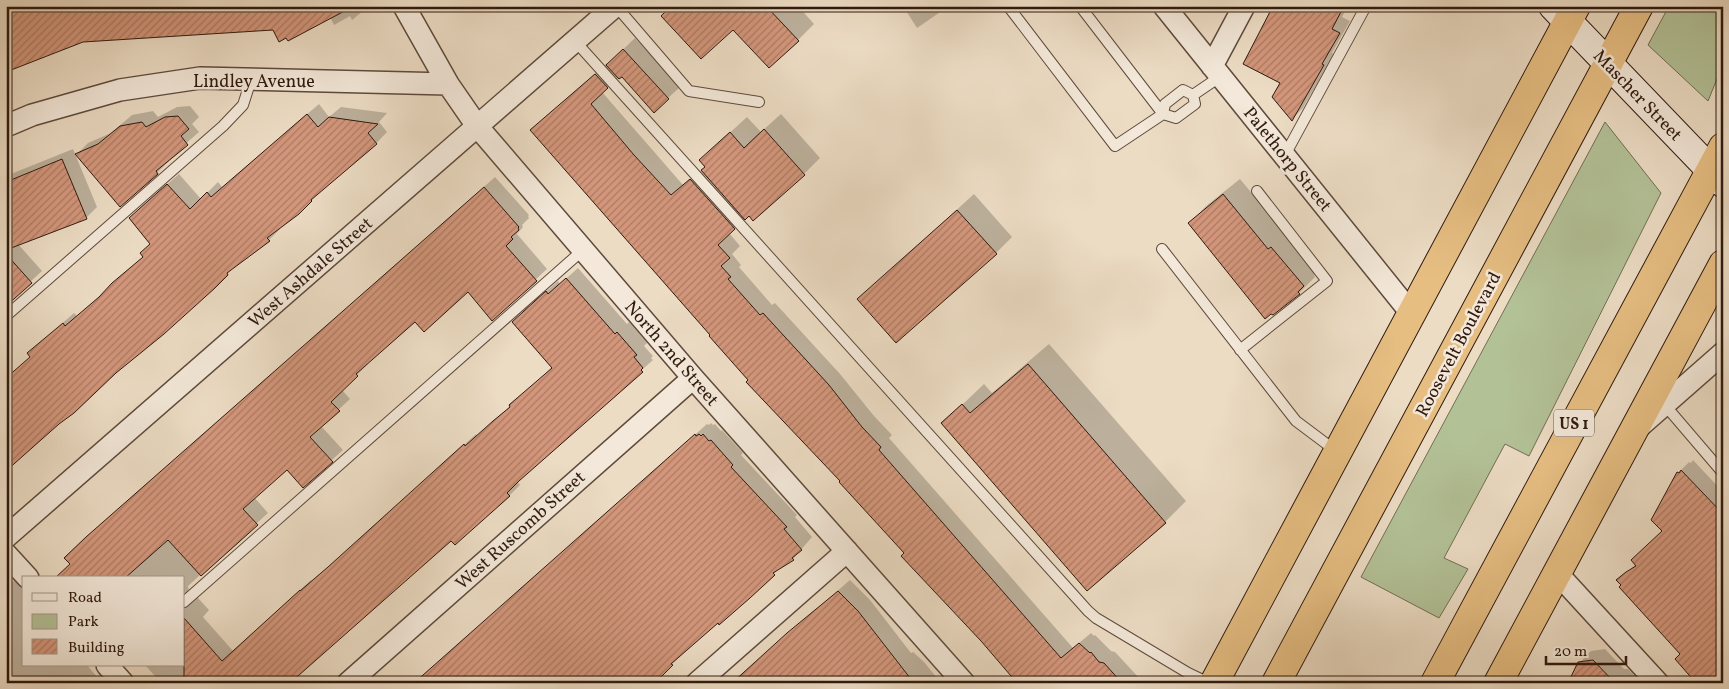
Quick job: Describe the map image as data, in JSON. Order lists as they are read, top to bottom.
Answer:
{
  "streets": {
    "highway": ["Roosevelt Boulevard", "US 1"],
    "street": [
      "Lindley Avenue",
      "Mascher Street",
      "Palethorp Street",
      "West Ashdale Street",
      "North 2nd Street",
      "West Ruscomb Street"
    ]
  },
  "crossings": [
    ["Lindley Avenue", "North 2nd Street"],
    ["Mascher Street", "Roosevelt Boulevard"],
    ["Mascher Street", "US 1"],
    ["West Ashdale Street", "North 2nd Street"],
    ["North 2nd Street", "West Ruscomb Street"]
  ],
  "legend": ["Road", "Park", "Building"],
  "scale_bar": "20 m"
}
